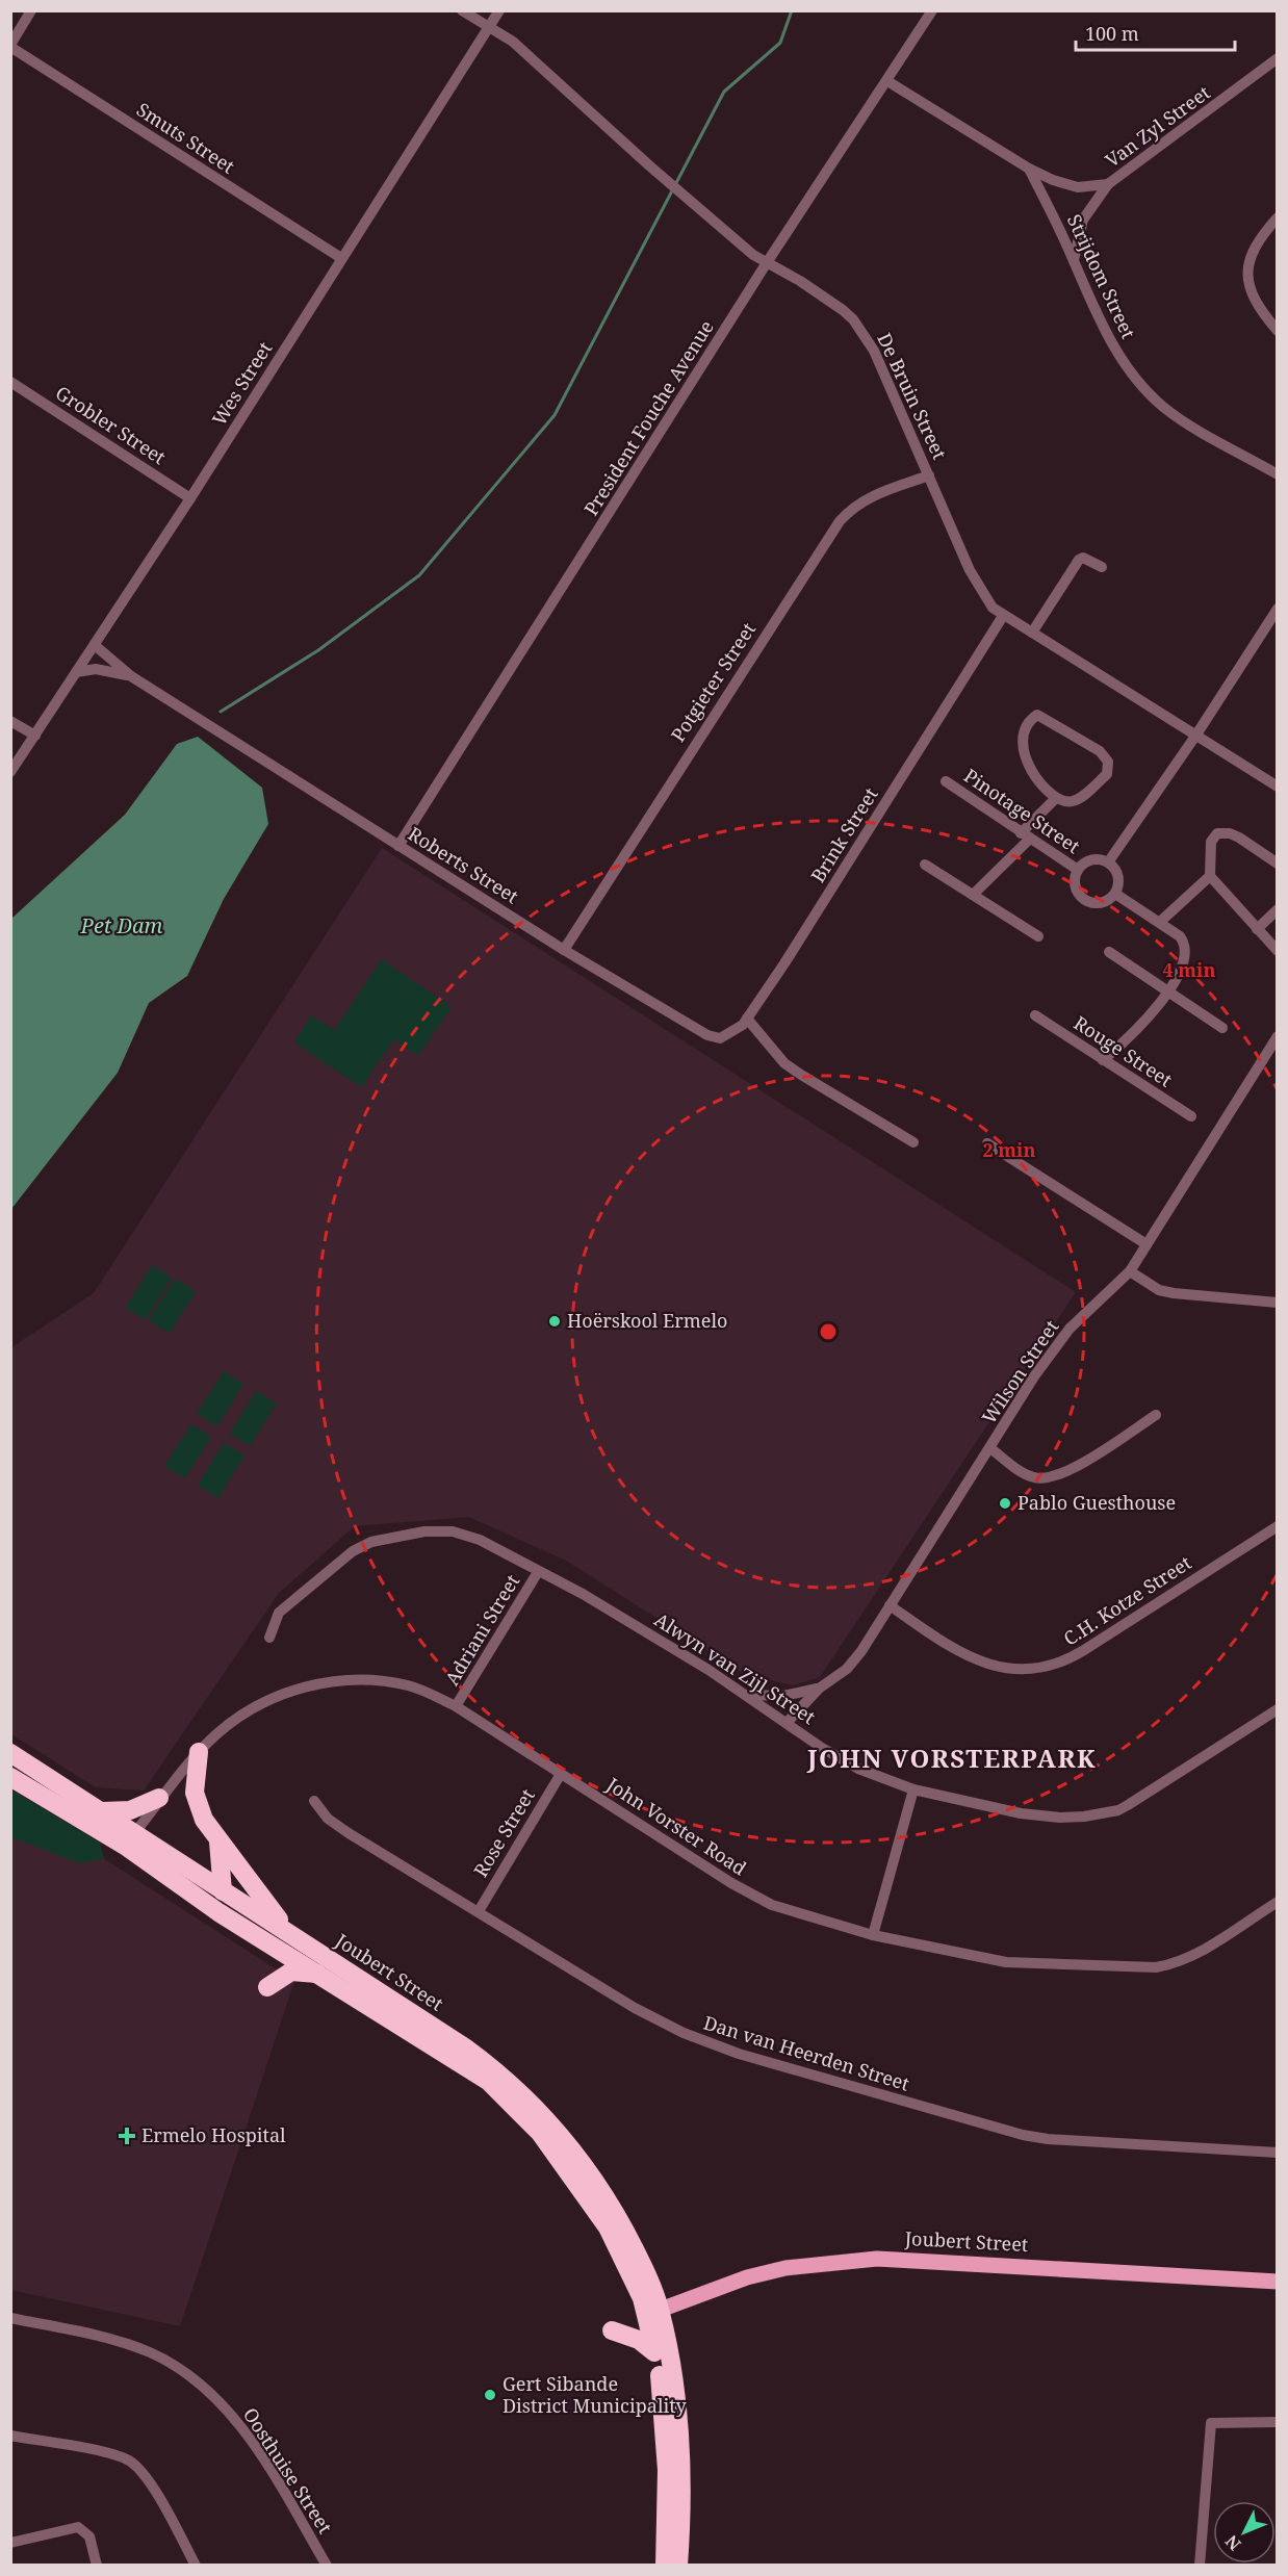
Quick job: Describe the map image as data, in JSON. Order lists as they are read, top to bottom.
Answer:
{
  "streets": {
    "highway": ["Joubert Street"],
    "street": [
      "Van Zyl Street",
      "Smuts Street",
      "Strijdom Street",
      "Wes Street",
      "De Bruin Street",
      "President Fouche Avenue",
      "Grobler Street",
      "Potgieter Street",
      "Pinotage Street",
      "Brink Street",
      "Roberts Street",
      "Rouge Street",
      "Wilson Street",
      "C.H. Kotze Street",
      "Adriani Street",
      "Alwyn van Zijl Street",
      "John Vorster Road",
      "Rose Street",
      "Dan van Heerden Street",
      "Oosthuise Street"
    ]
  },
  "crossings": [
    ["Van Zyl Street", "Strijdom Street"],
    ["Van Zyl Street", "President Fouche Avenue"],
    ["Smuts Street", "Wes Street"],
    ["Wes Street", "De Bruin Street"],
    ["Wes Street", "Grobler Street"],
    ["De Bruin Street", "President Fouche Avenue"],
    ["De Bruin Street", "Potgieter Street"],
    ["De Bruin Street", "Brink Street"],
    ["President Fouche Avenue", "Roberts Street"],
    ["Potgieter Street", "Roberts Street"],
    ["Brink Street", "Roberts Street"],
    ["Wilson Street", "C.H. Kotze Street"],
    ["Wilson Street", "Alwyn van Zijl Street"],
    ["Adriani Street", "Alwyn van Zijl Street"],
    ["Adriani Street", "John Vorster Road"],
    ["John Vorster Road", "Rose Street"],
    ["John Vorster Road", "Joubert Street"],
    ["Rose Street", "Dan van Heerden Street"]
  ],
  "districts": ["JOHN VORSTERPARK"],
  "water": ["Pet Dam"],
  "places": {
    "other": ["Hoërskool Ermelo", "Pablo Guesthouse", "Gert Sibande District Municipality"],
    "health": ["Ermelo Hospital"]
  },
  "scale_bar": "100 m",
  "north": "bottom left",
  "rings": ["4 min", "2 min"]
}
